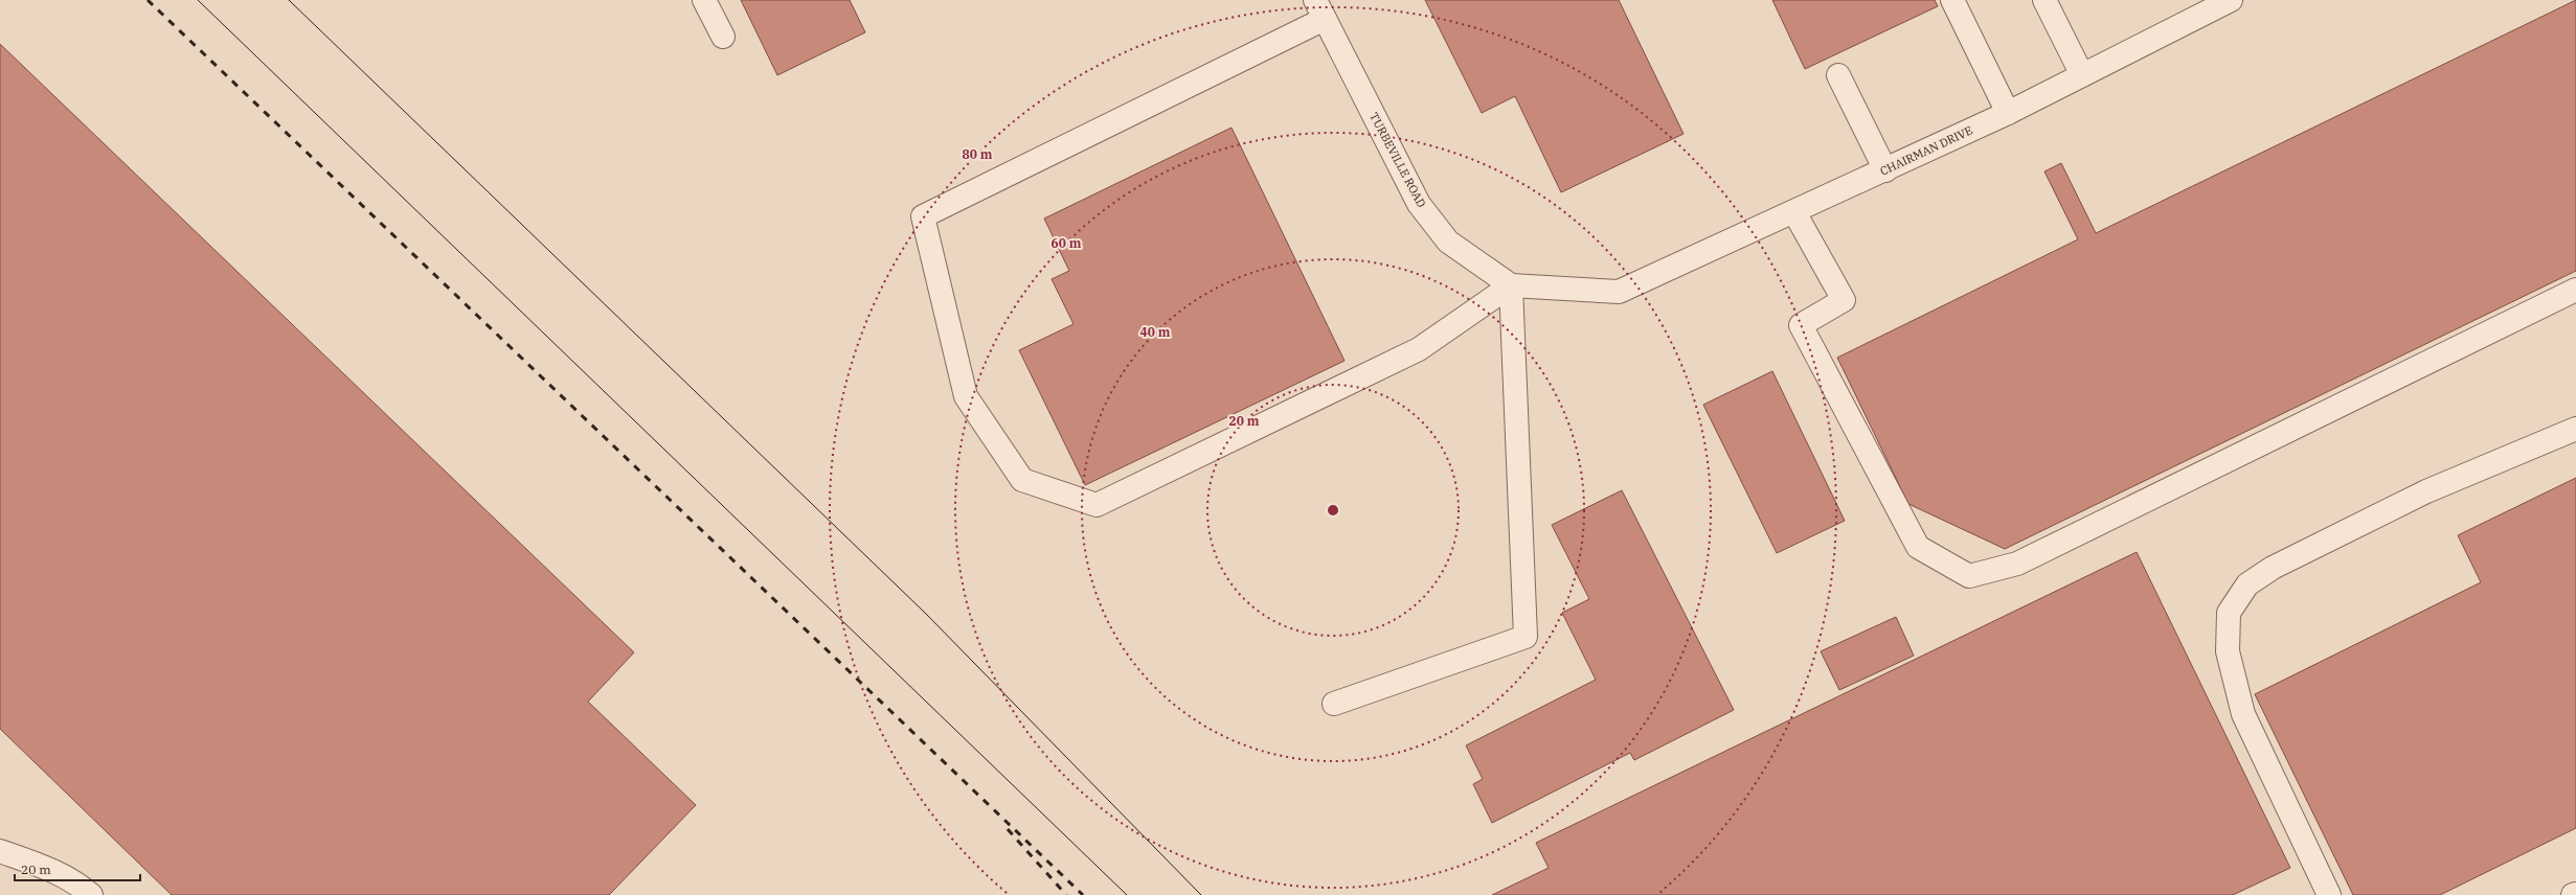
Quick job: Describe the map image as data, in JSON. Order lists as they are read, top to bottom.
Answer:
{
  "streets": {
    "street": ["CHAIRMAN DRIVE", "TURBEVILLE ROAD"]
  },
  "crossings": [
    ["CHAIRMAN DRIVE", "TURBEVILLE ROAD"]
  ],
  "scale_bar": "20 m",
  "rings": [
    "80 m",
    "60 m",
    "40 m",
    "20 m"
  ]
}
